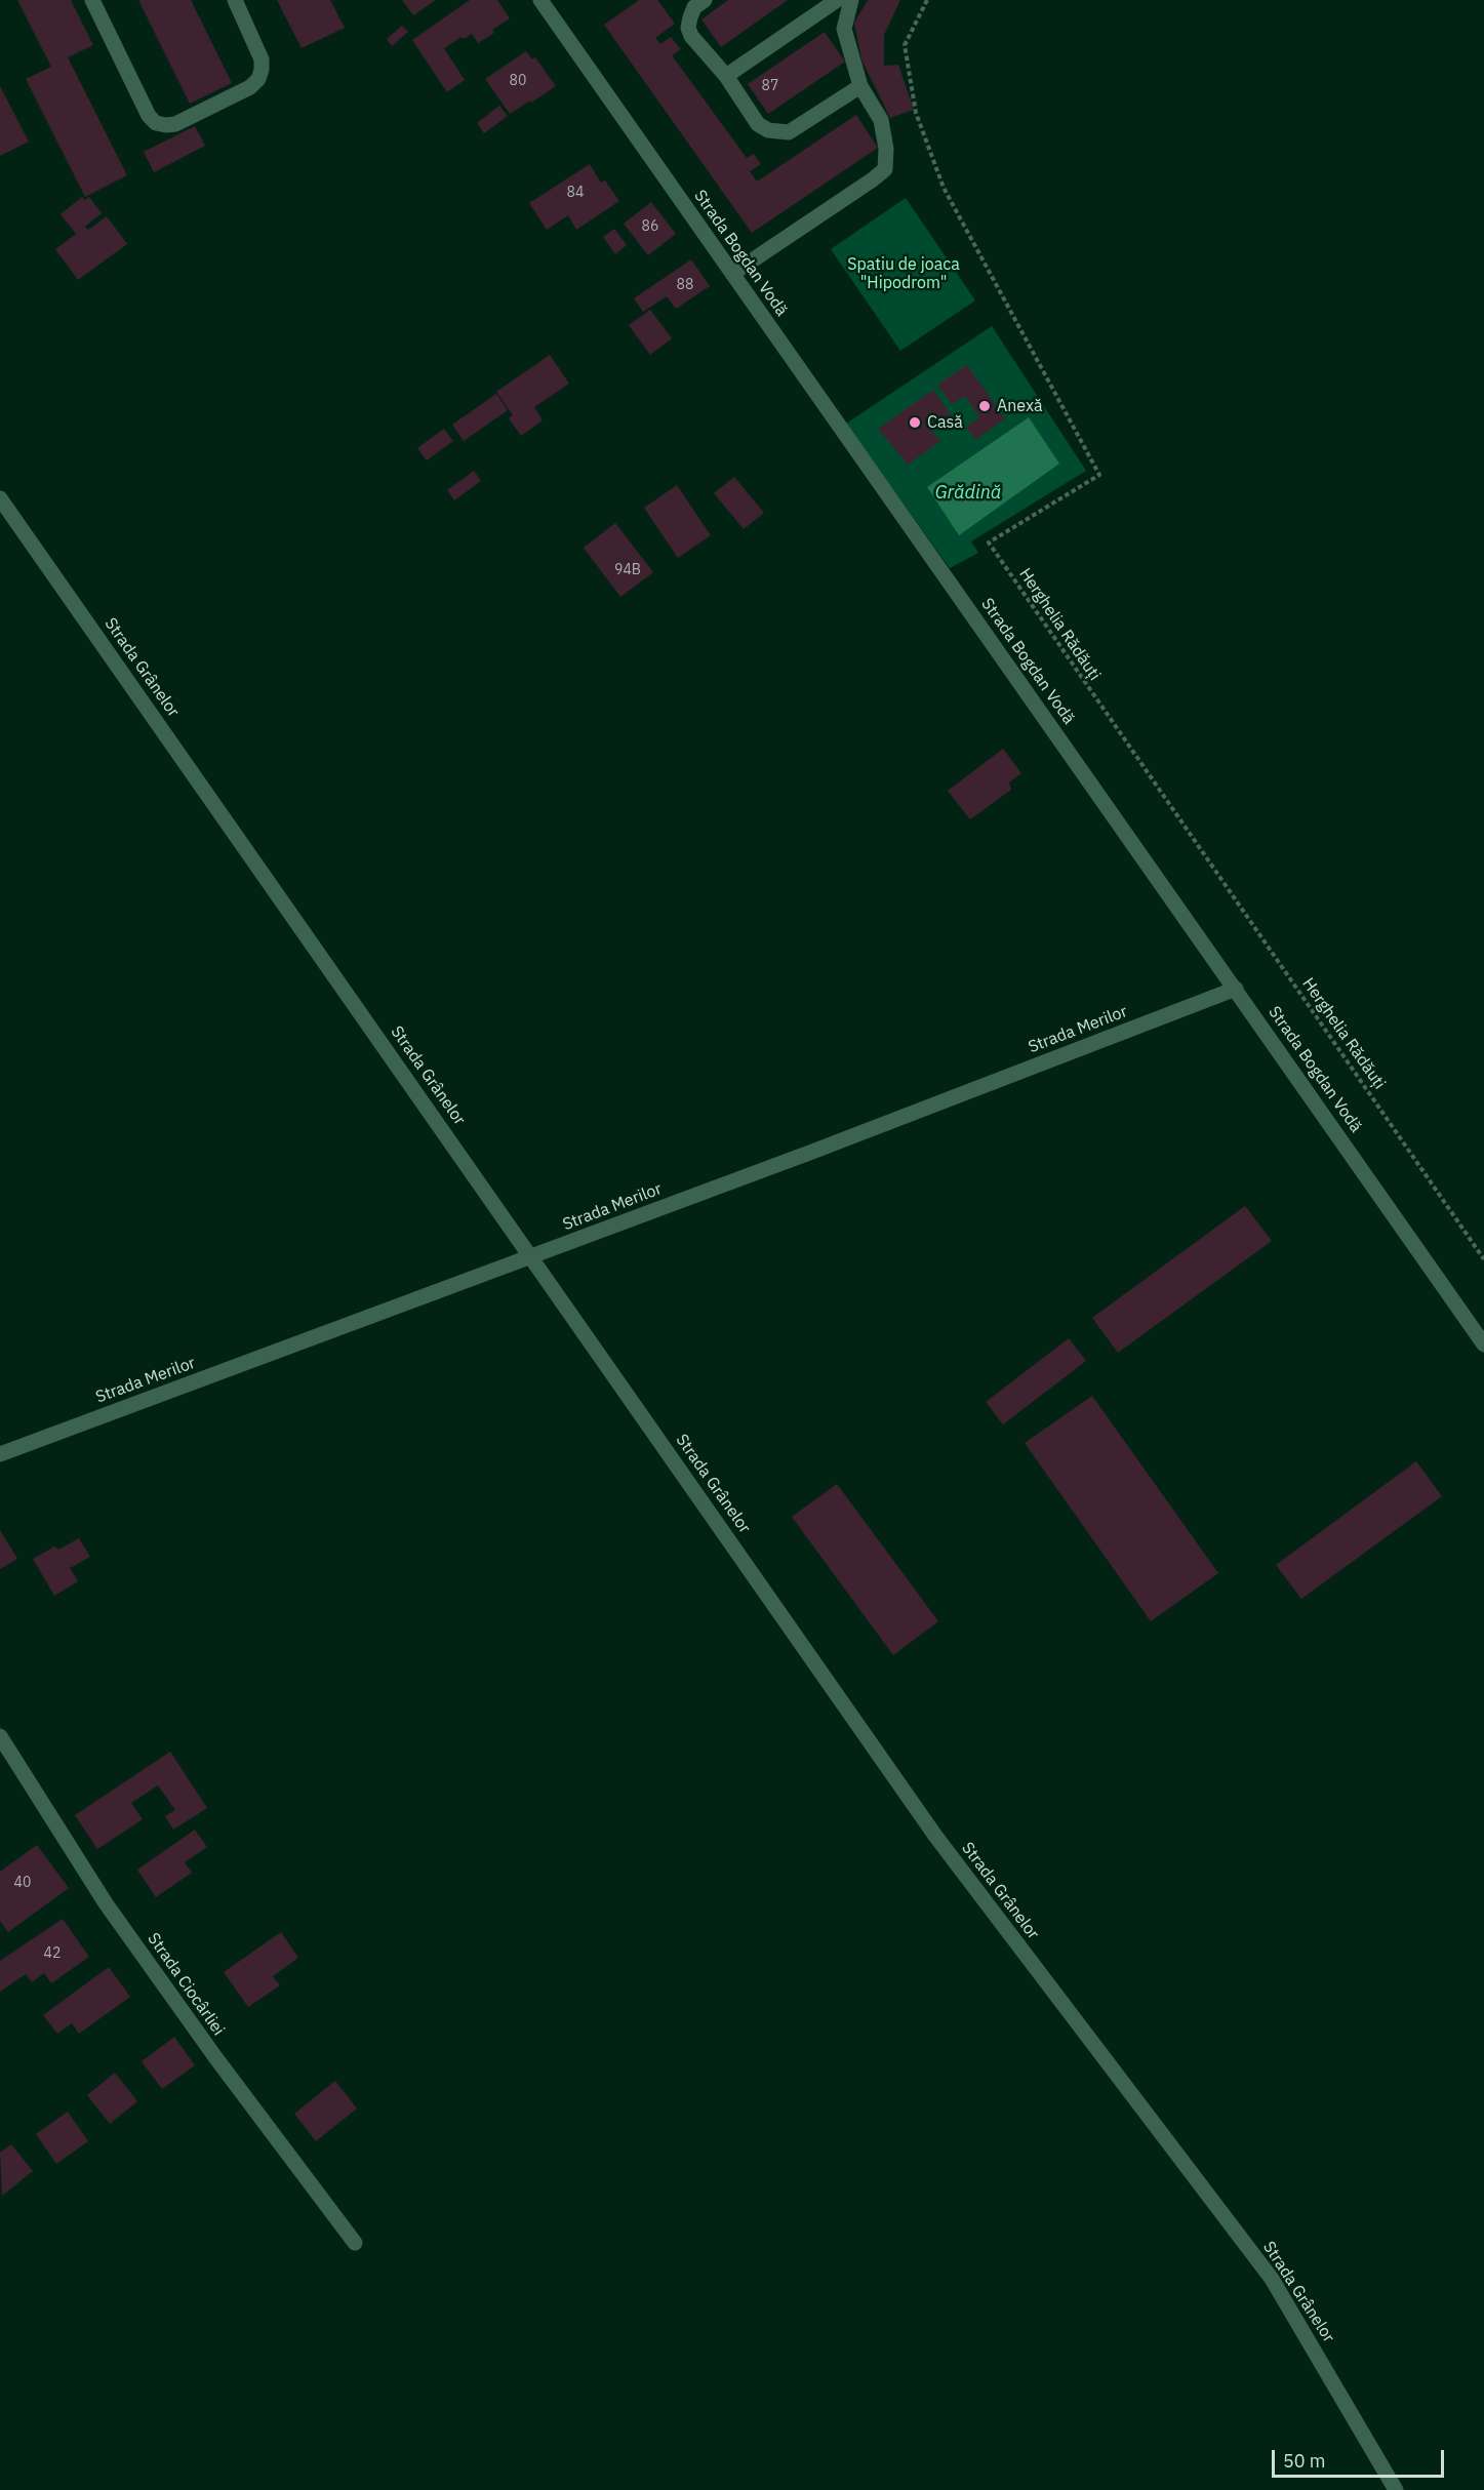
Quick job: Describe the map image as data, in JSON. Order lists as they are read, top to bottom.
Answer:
{
  "streets": {
    "street": [
      "Strada Bogdan Vodă",
      "Strada Grânelor",
      "Strada Merilor",
      "Strada Ciocârliei"
    ],
    "path": ["Herghelia Rădăuți"]
  },
  "crossings": [
    ["Strada Bogdan Vodă", "Strada Merilor"],
    ["Strada Grânelor", "Strada Merilor"]
  ],
  "water": ["Grădină"],
  "parks": ["Spatiu de joaca \"Hipodrom\""],
  "places": ["Anexă", "Casă"],
  "house_numbers": [
    "80",
    "87",
    "84",
    "86",
    "88",
    "94B",
    "40",
    "42"
  ],
  "scale_bar": "50 m"
}
